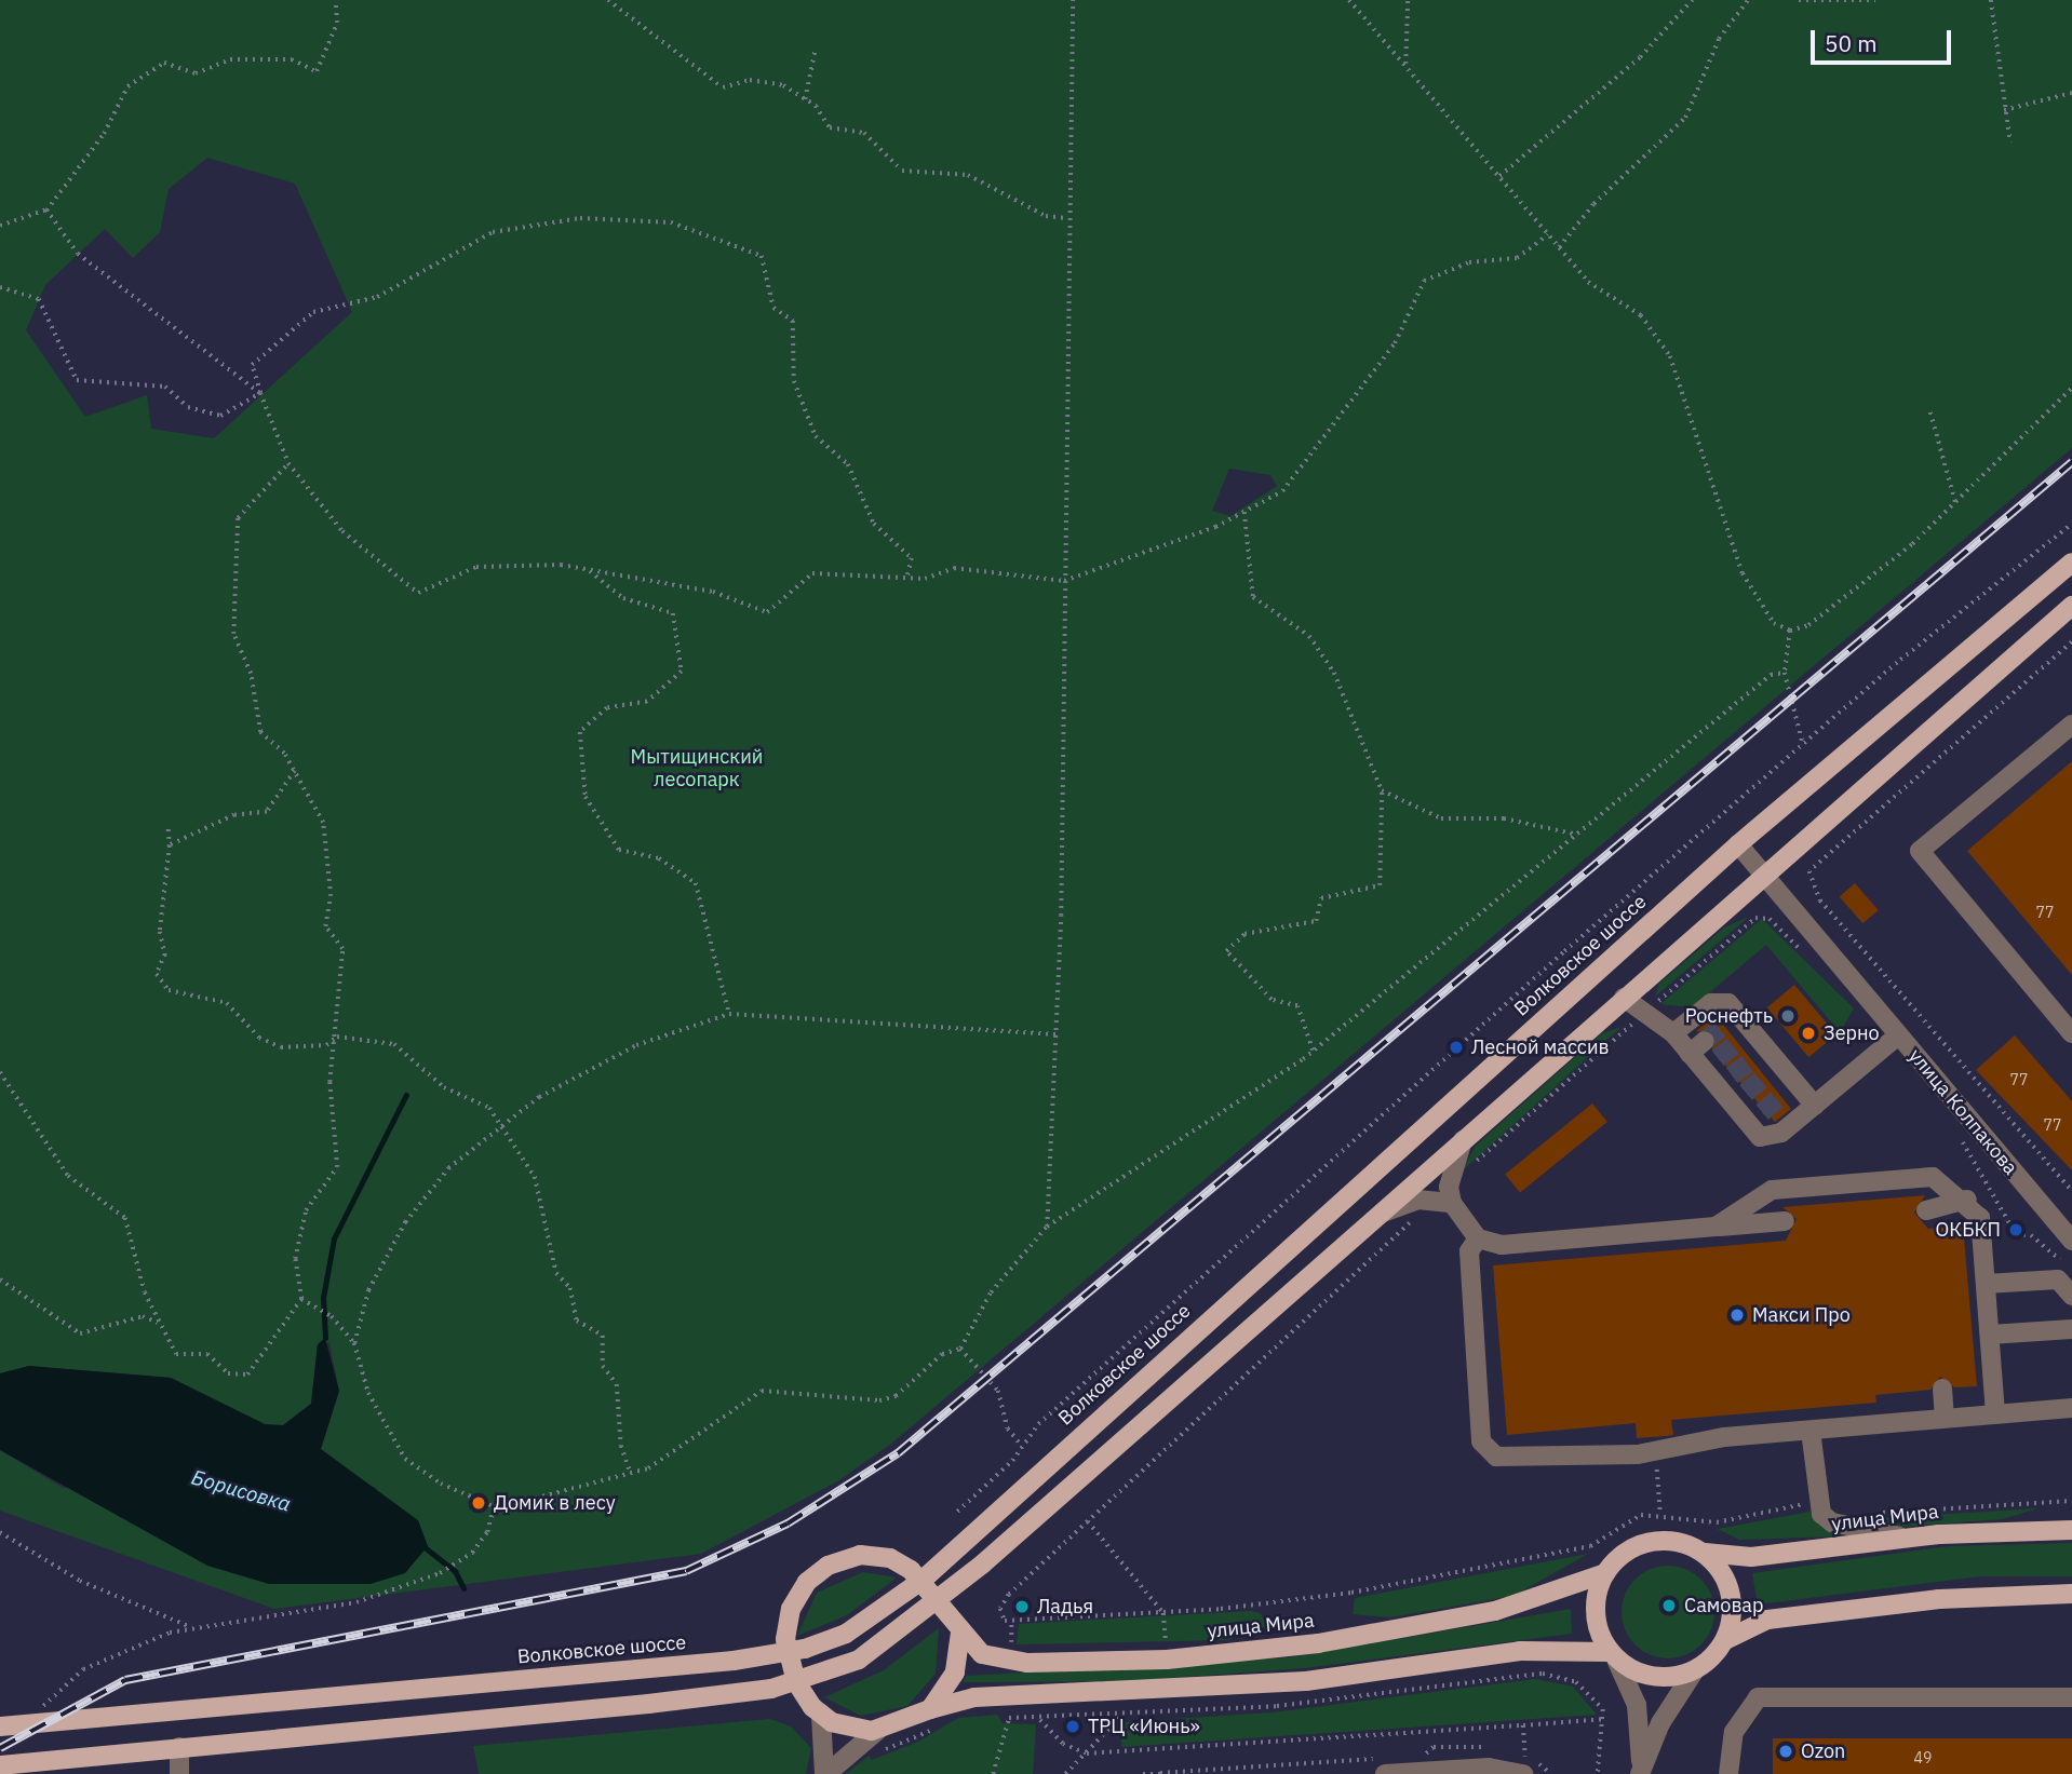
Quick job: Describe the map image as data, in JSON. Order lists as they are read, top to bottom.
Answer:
{
  "streets": {
    "main road": ["Волковское шоссе", "улица Мира"],
    "street": ["улица Колпакова"]
  },
  "crossings": [
    ["Волковское шоссе", "улица Колпакова"],
    ["Волковское шоссе", "улица Мира"]
  ],
  "water": ["Борисовка"],
  "parks": ["Мытищинский лесопарк"],
  "places": [
    "Роснефть",
    "Зерно",
    "Лесной массив",
    "ОКБКП",
    "Макси Про",
    "Домик в лесу",
    "Самовар",
    "Ладья",
    "ТРЦ «Июнь»",
    "Ozon"
  ],
  "house_numbers": [
    "77",
    "77",
    "77",
    "49"
  ],
  "scale_bar": "50 m"
}
